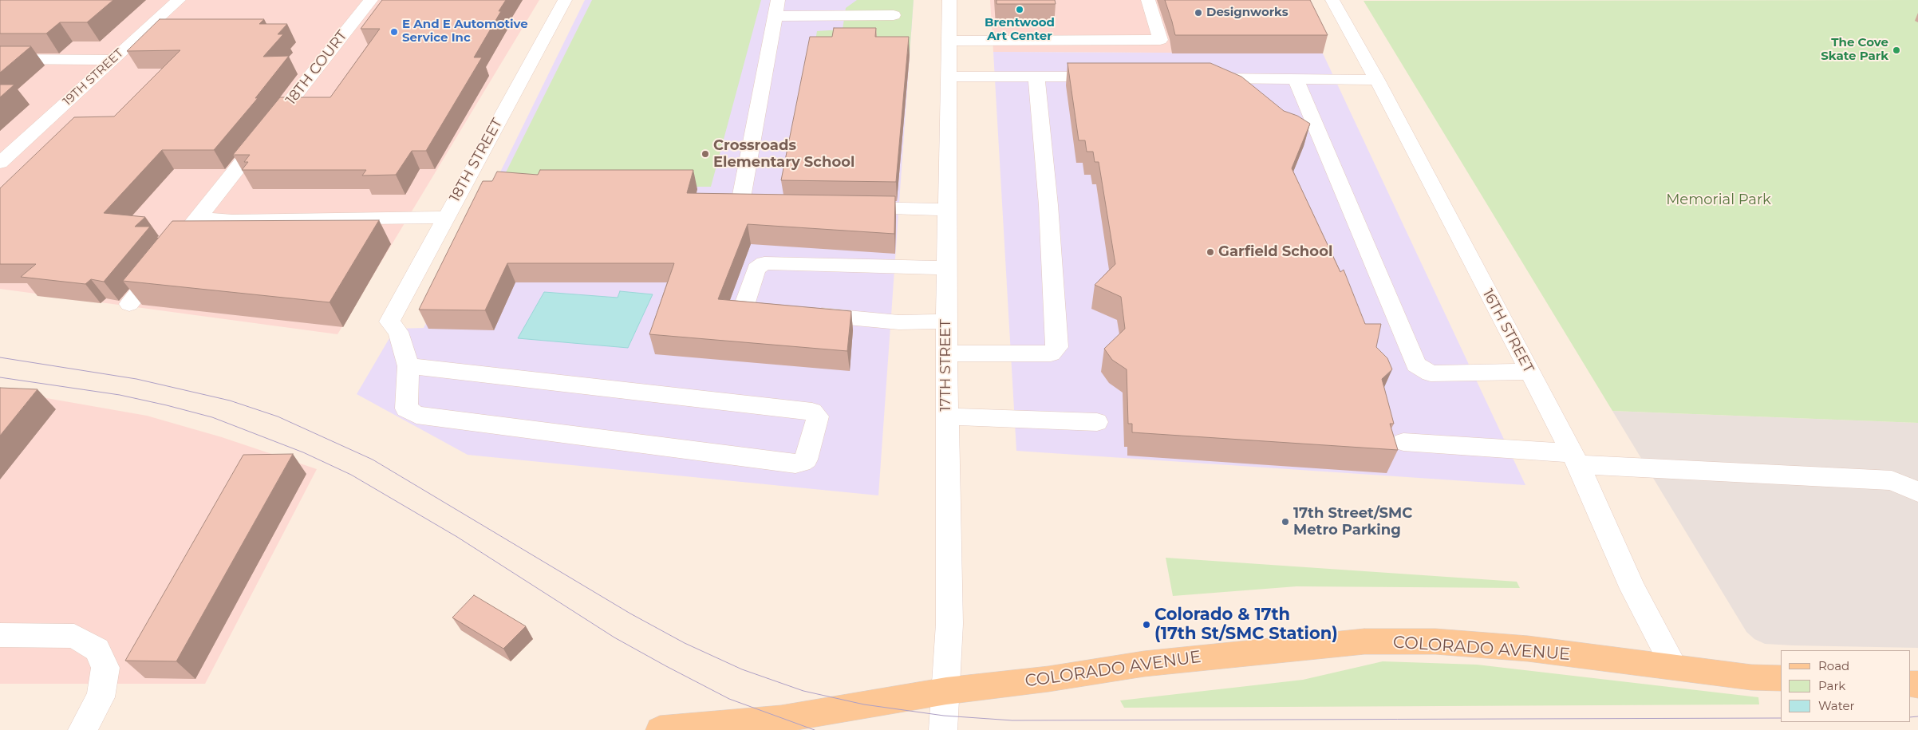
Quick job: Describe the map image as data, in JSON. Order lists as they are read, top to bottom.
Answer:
{
  "streets": {
    "main road": ["COLORADO AVENUE"],
    "street": [
      "18TH COURT",
      "19TH STREET",
      "18TH STREET",
      "16TH STREET",
      "17TH STREET"
    ]
  },
  "crossings": [
    ["16TH STREET", "COLORADO AVENUE"],
    ["17TH STREET", "COLORADO AVENUE"]
  ],
  "parks": ["Memorial Park"],
  "places": [
    "Brentwood Art Center",
    "Designworks",
    "E And E Automotive Service Inc",
    "The Cove Skate Park",
    "Crossroads Elementary School",
    "Garfield School",
    "17th Street/SMC Metro Parking",
    "Colorado & 17th (17th St/SMC Station)"
  ],
  "legend": ["Road", "Park", "Water"]
}
